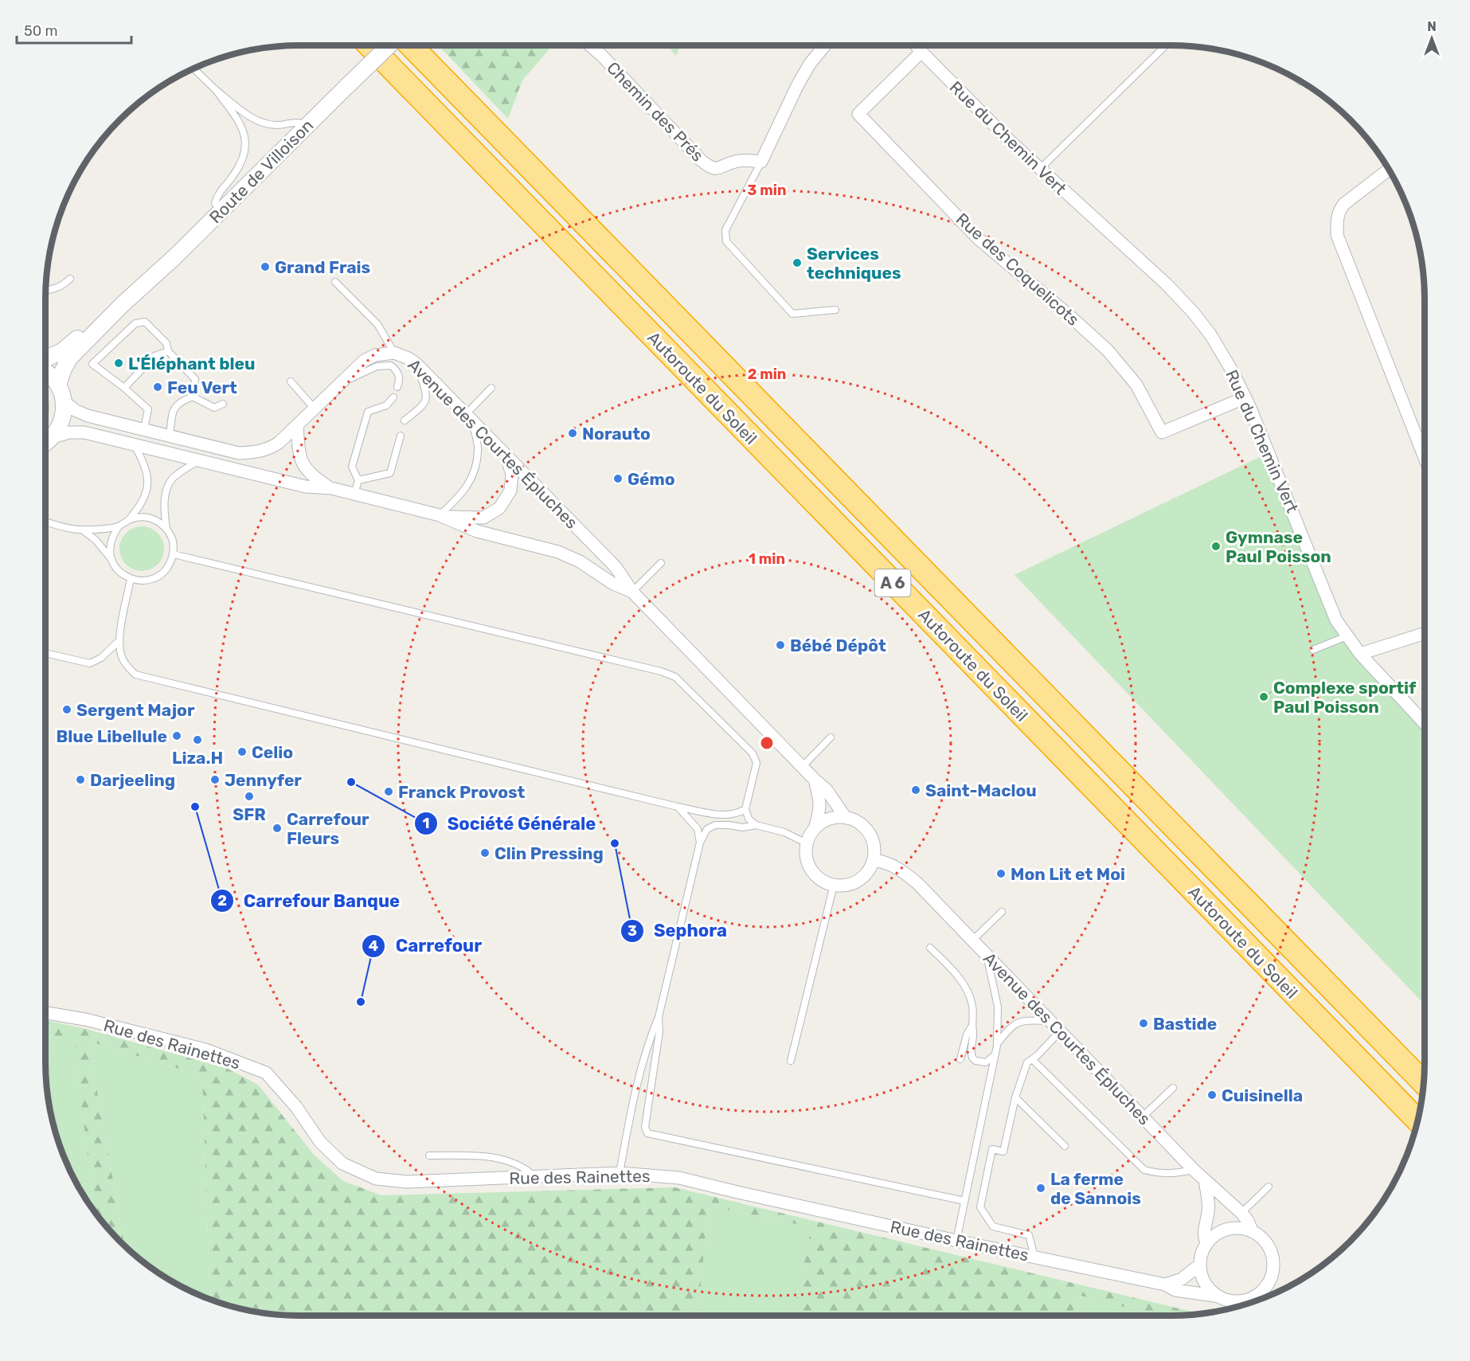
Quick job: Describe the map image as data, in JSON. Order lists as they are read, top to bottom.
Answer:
{
  "streets": {
    "highway": ["Autoroute du Soleil", "A 6"],
    "street": [
      "Chemin des Prés",
      "Rue du Chemin Vert",
      "Route de Villoison",
      "Rue des Coquelicots",
      "Avenue des Courtes Épluches",
      "Rue des Rainettes"
    ]
  },
  "crossings": [
    ["Rue du Chemin Vert", "Rue des Coquelicots"],
    ["Avenue des Courtes Épluches", "Rue des Rainettes"]
  ],
  "places": [
    "Services techniques",
    "Grand Frais",
    "L'Éléphant bleu",
    "Feu Vert",
    "Norauto",
    "Gémo",
    "Gymnase Paul Poisson",
    "Bébé Dépôt",
    "Complexe sportif Paul Poisson",
    "Sergent Major",
    "Blue Libellule",
    "Liza.H",
    "Celio",
    "Darjeeling",
    "Jennyfer",
    "Société Générale",
    "Saint-Maclou",
    "Franck Provost",
    "SFR",
    "Carrefour Banque",
    "Carrefour Fleurs",
    "Sephora",
    "Clin Pressing",
    "Mon Lit et Moi",
    "Carrefour",
    "Bastide",
    "Cuisinella",
    "La ferme de Sannois"
  ],
  "scale_bar": "50 m",
  "north": "top",
  "rings": ["3 min", "2 min", "1 min"]
}
